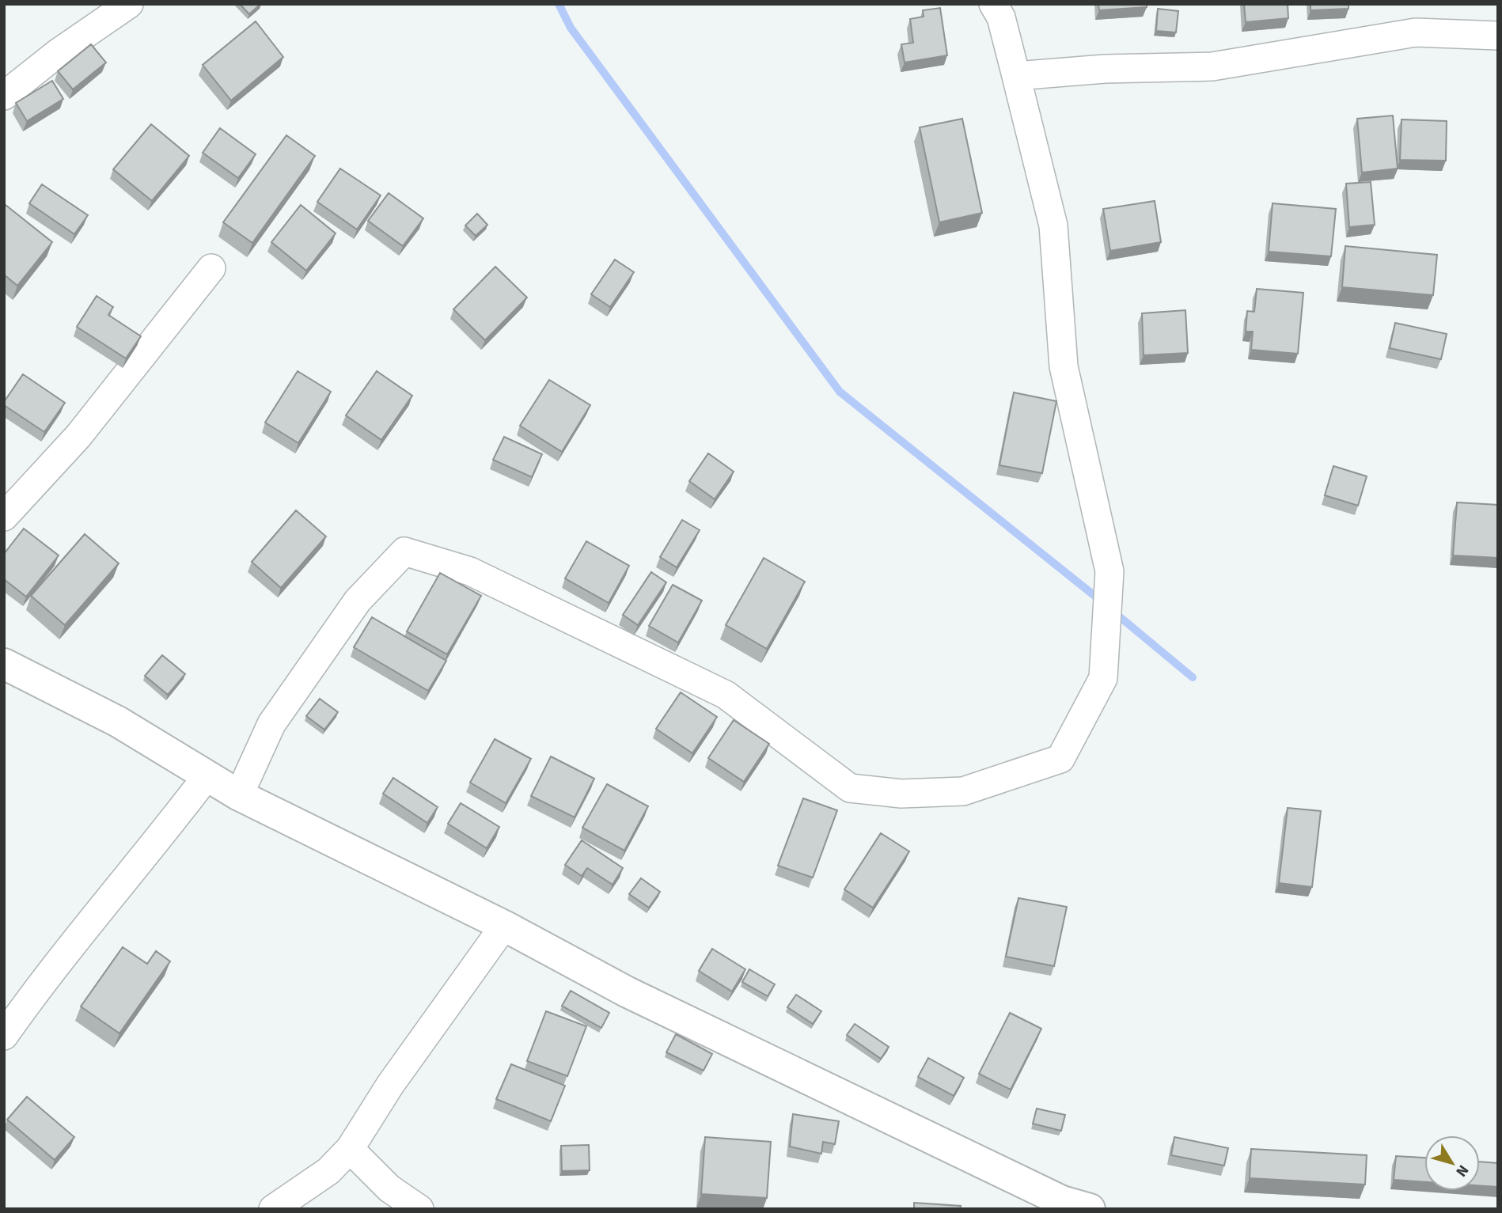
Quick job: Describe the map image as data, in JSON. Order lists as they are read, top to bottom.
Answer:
{
  "north": "bottom right"
}
